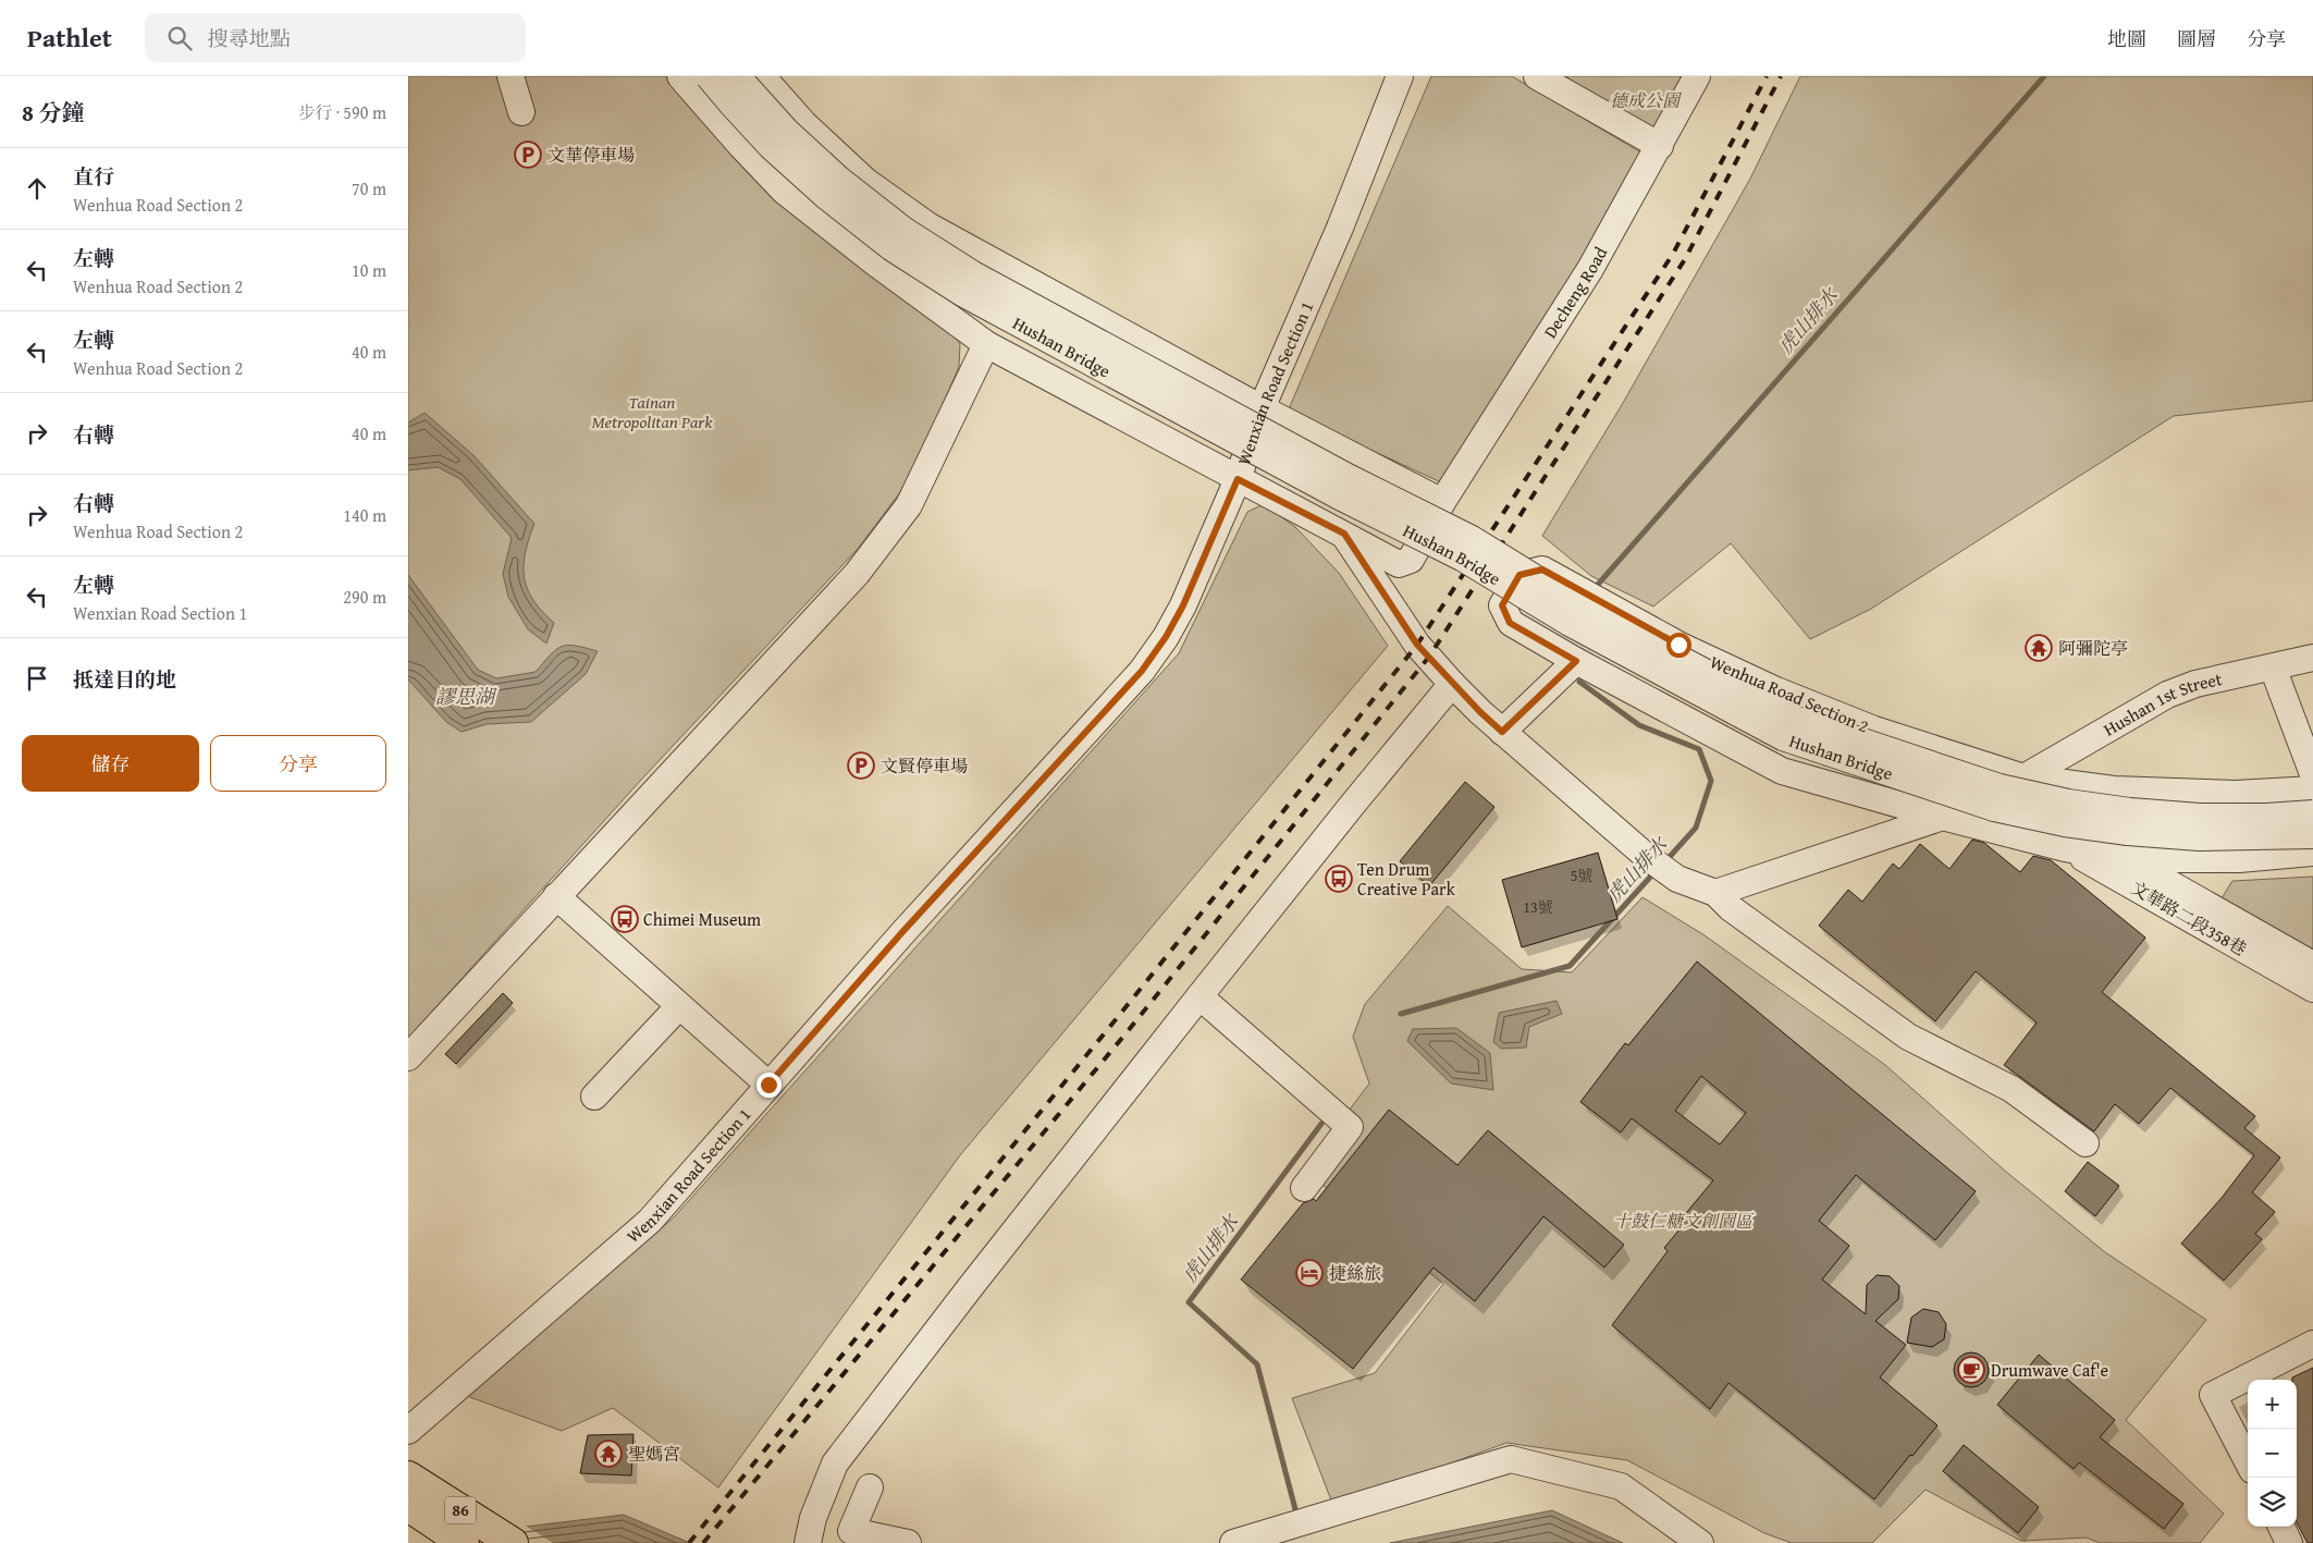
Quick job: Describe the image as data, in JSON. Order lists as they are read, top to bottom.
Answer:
{
  "streets": {
    "highway": ["86"],
    "street": [
      "Decheng Road",
      "Hushan Bridge",
      "Wenxian Road Section 1",
      "Wenhua Road Section 2",
      "Hushan 1st Street",
      "文華路二段358巷"
    ]
  },
  "crossings": [
    ["Wenhua Road Section 2", "Hushan 1st Street"],
    ["Wenhua Road Section 2", "文華路二段358巷"]
  ],
  "water": ["虎山排水", "謬思湖"],
  "parks": ["德成公園", "Tainan Metropolitan Park", "十鼓仁糖文創園區"],
  "places": {
    "parking": ["文華停車場", "文賢停車場"],
    "temple": ["阿彌陀亭", "聖媽宮"],
    "bus stop": ["Ten Drum Creative Park", "Chimei Museum"],
    "hotel": ["捷絲旅"],
    "cafe": ["Drumwave Caf'e"]
  },
  "house_numbers": ["5號", "13號"],
  "page": {
    "header": "Pathlet",
    "search": "搜尋地點",
    "nav": ["地圖", "圖層", "分享"],
    "heading": ["8 分鐘", "步行 · 590 m"],
    "list": [
      ["直行", "Wenhua Road Section 2", "70 m"],
      ["左轉", "Wenhua Road Section 2", "10 m"],
      ["左轉", "Wenhua Road Section 2", "40 m"],
      ["右轉", "40 m"],
      ["右轉", "Wenhua Road Section 2", "140 m"],
      ["左轉", "Wenxian Road Section 1", "290 m"],
      "抵達目的地"
    ],
    "buttons": ["儲存", "分享"],
    "map_buttons": ["+", "−"]
  }
}
